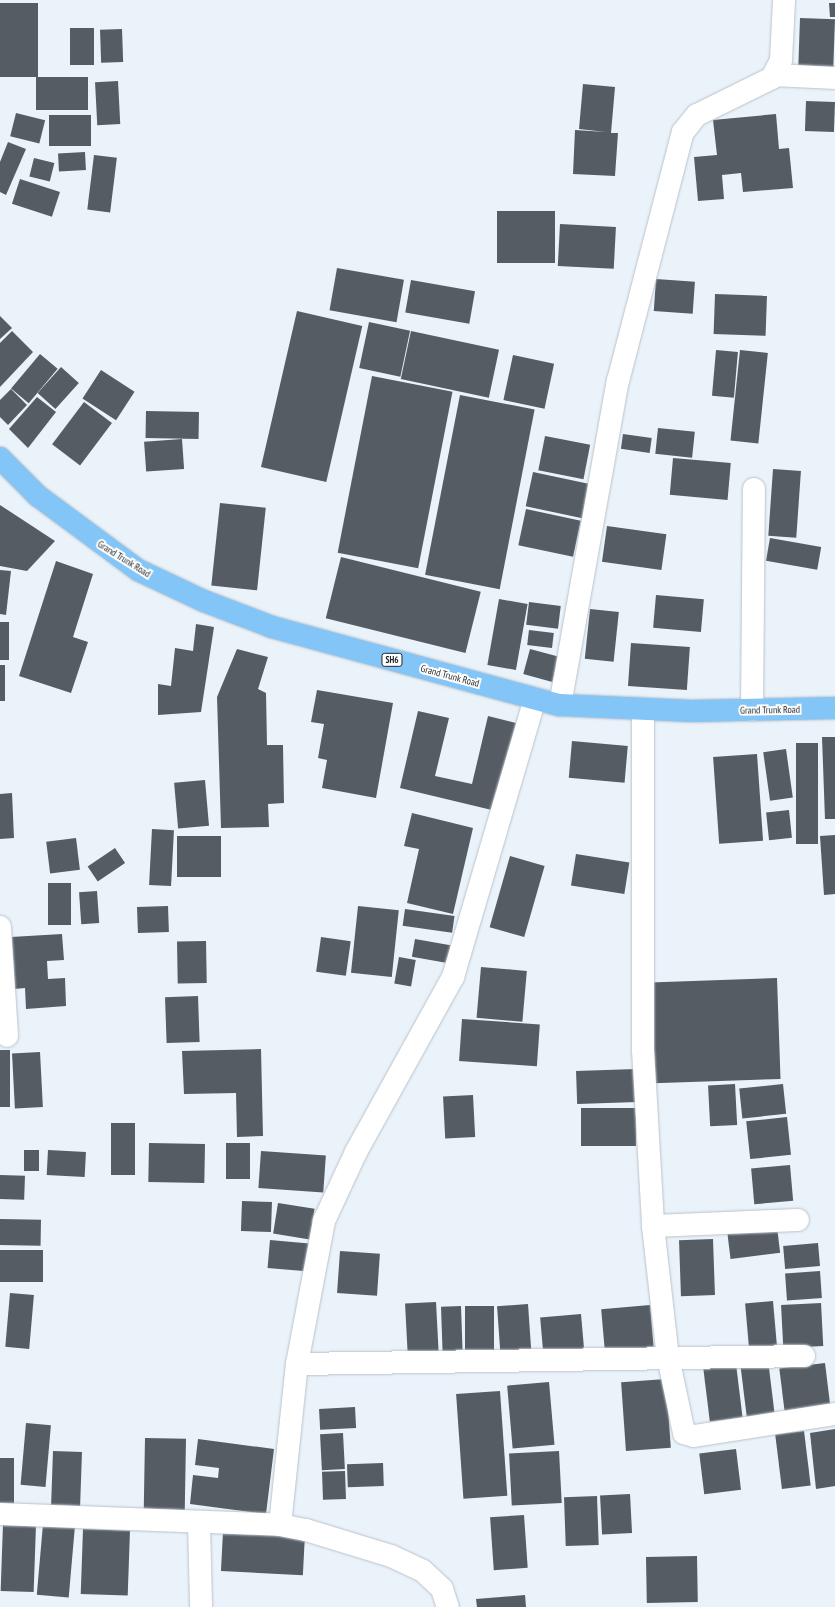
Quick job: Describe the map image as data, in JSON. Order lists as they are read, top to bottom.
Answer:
{
  "streets": {
    "main road": ["Grand Trunk Road", "SH6"]
  }
}
